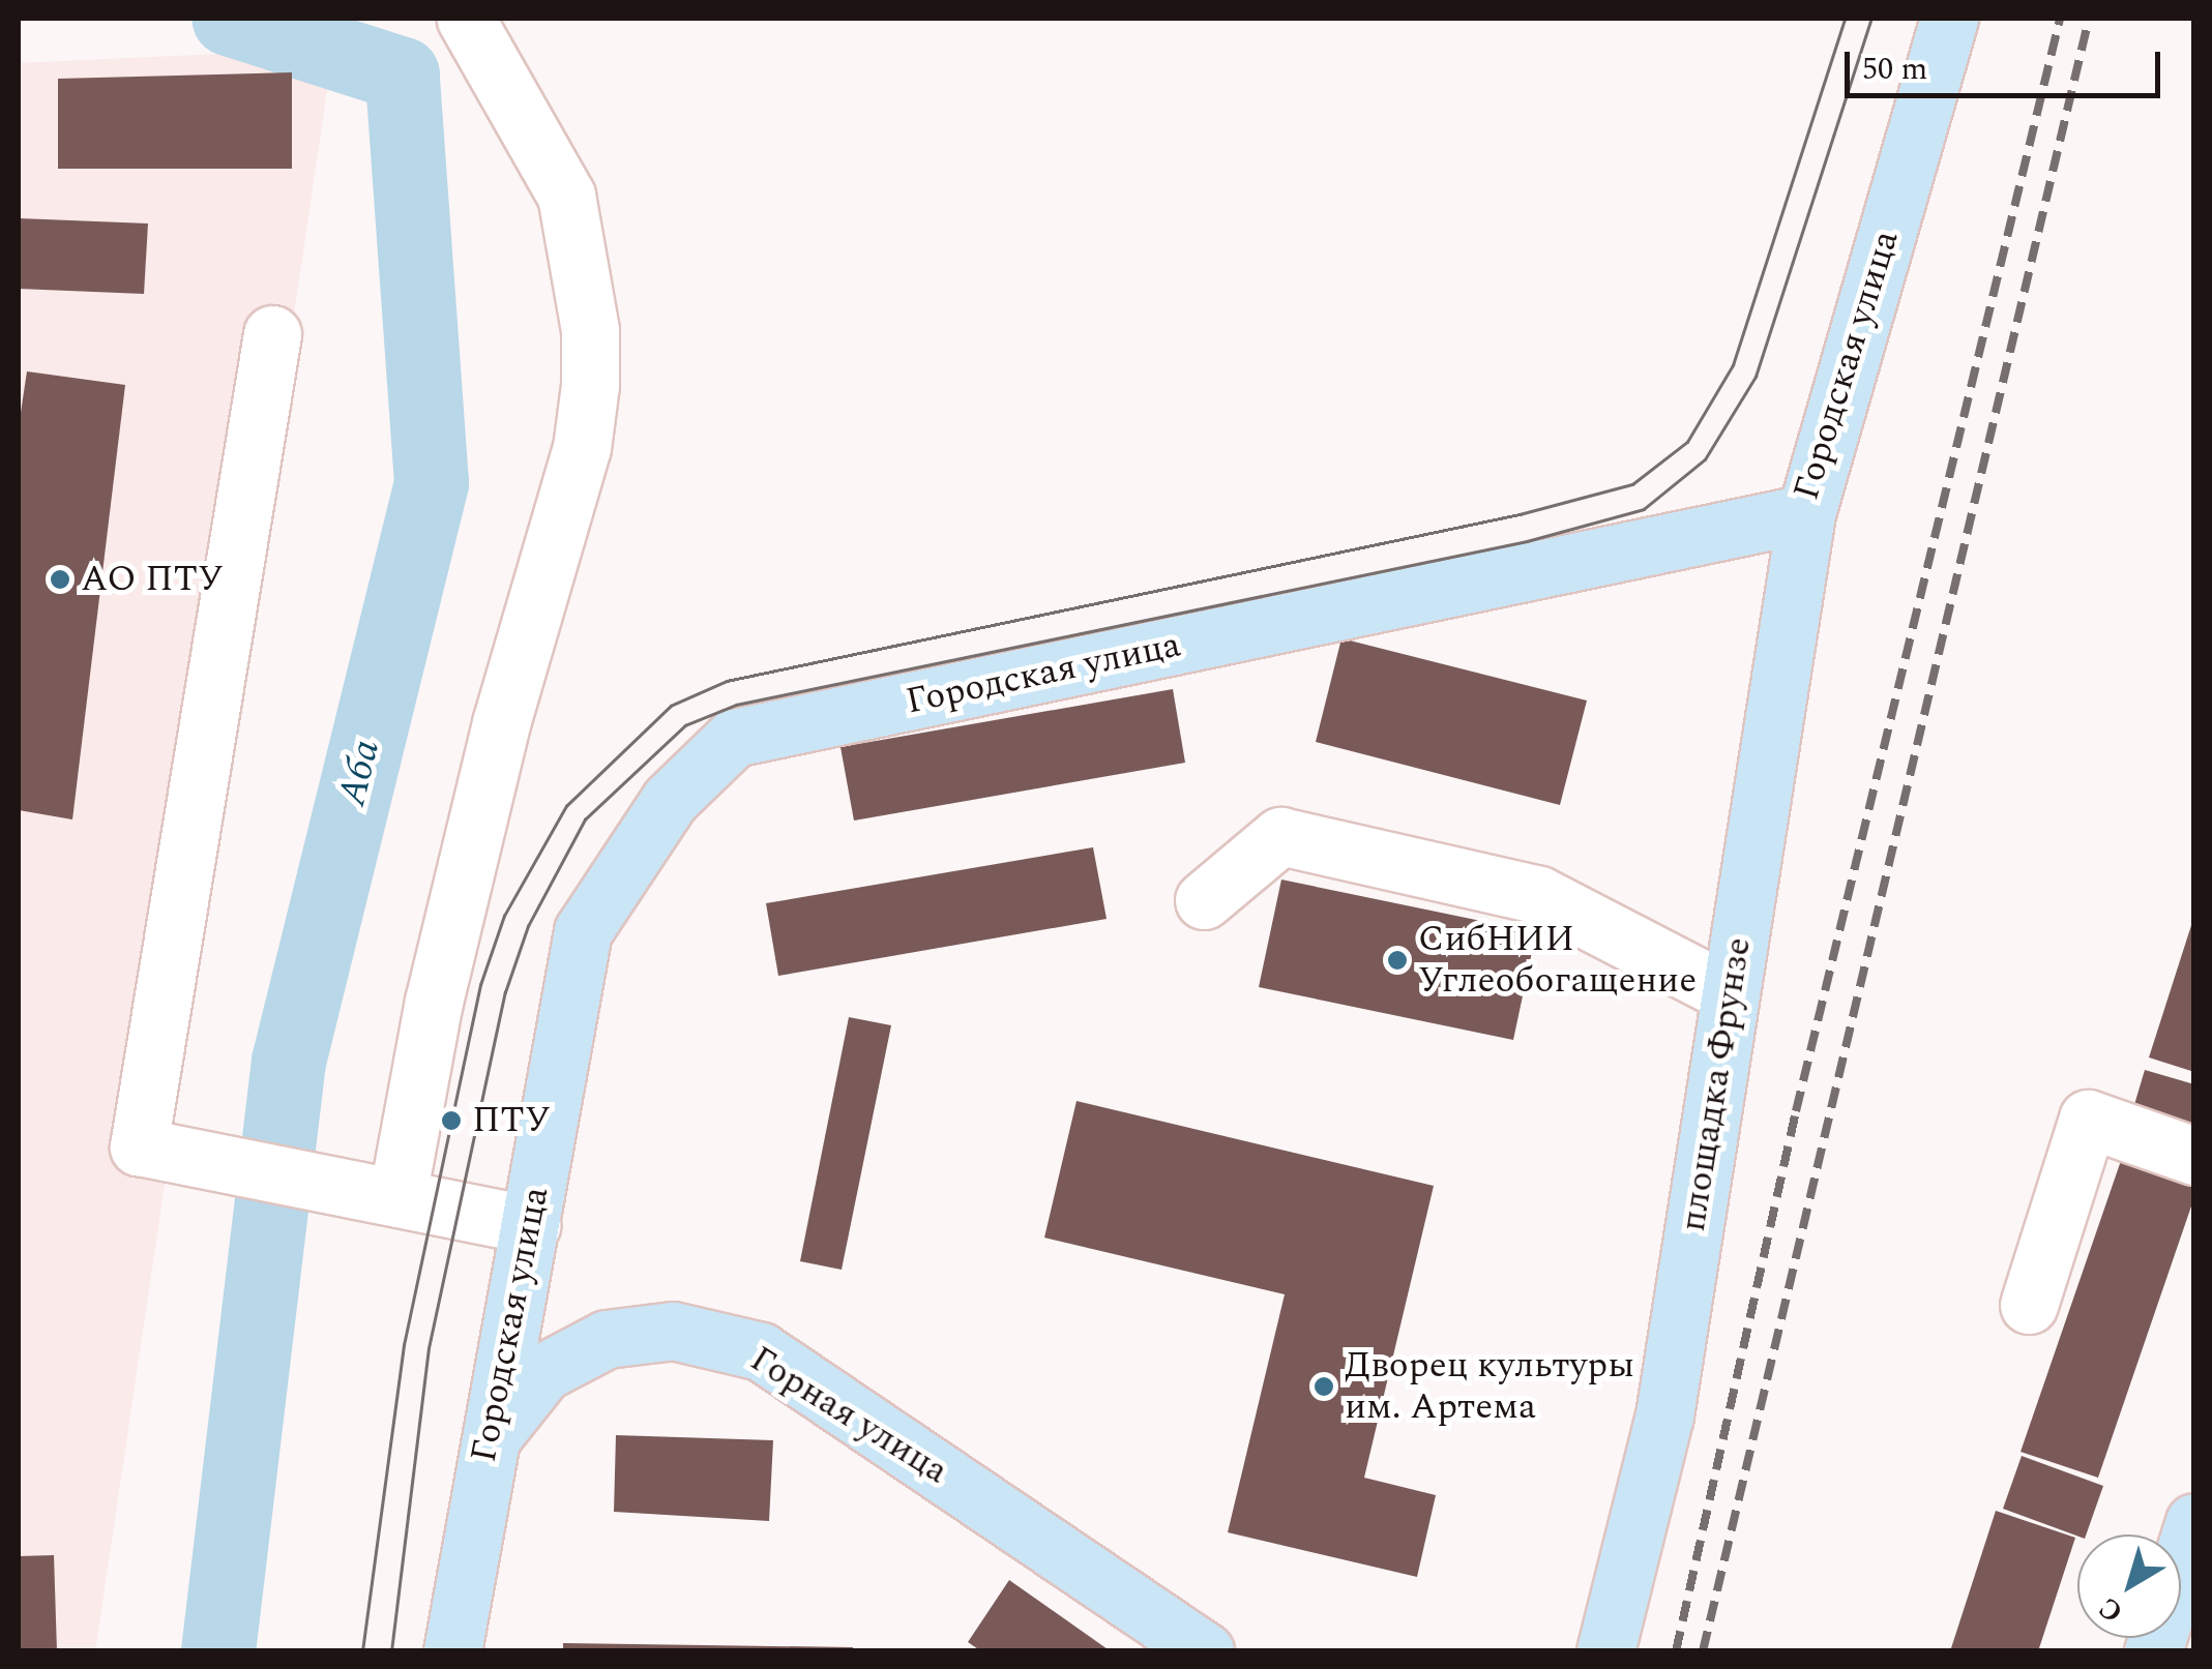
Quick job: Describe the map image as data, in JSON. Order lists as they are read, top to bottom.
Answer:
{
  "streets": {
    "main road": ["Городская улица", "площадка Фрунзе", "Горная улица"]
  },
  "crossings": [
    ["Городская улица", "площадка Фрунзе"],
    ["Городская улица", "Горная улица"]
  ],
  "water": ["Аба"],
  "places": [
    "АО ПТУ",
    "СибНИИ Углеобогащение",
    "ПТУ",
    "Дворец культуры им. Артема"
  ],
  "scale_bar": "50 m",
  "north": "bottom left"
}
